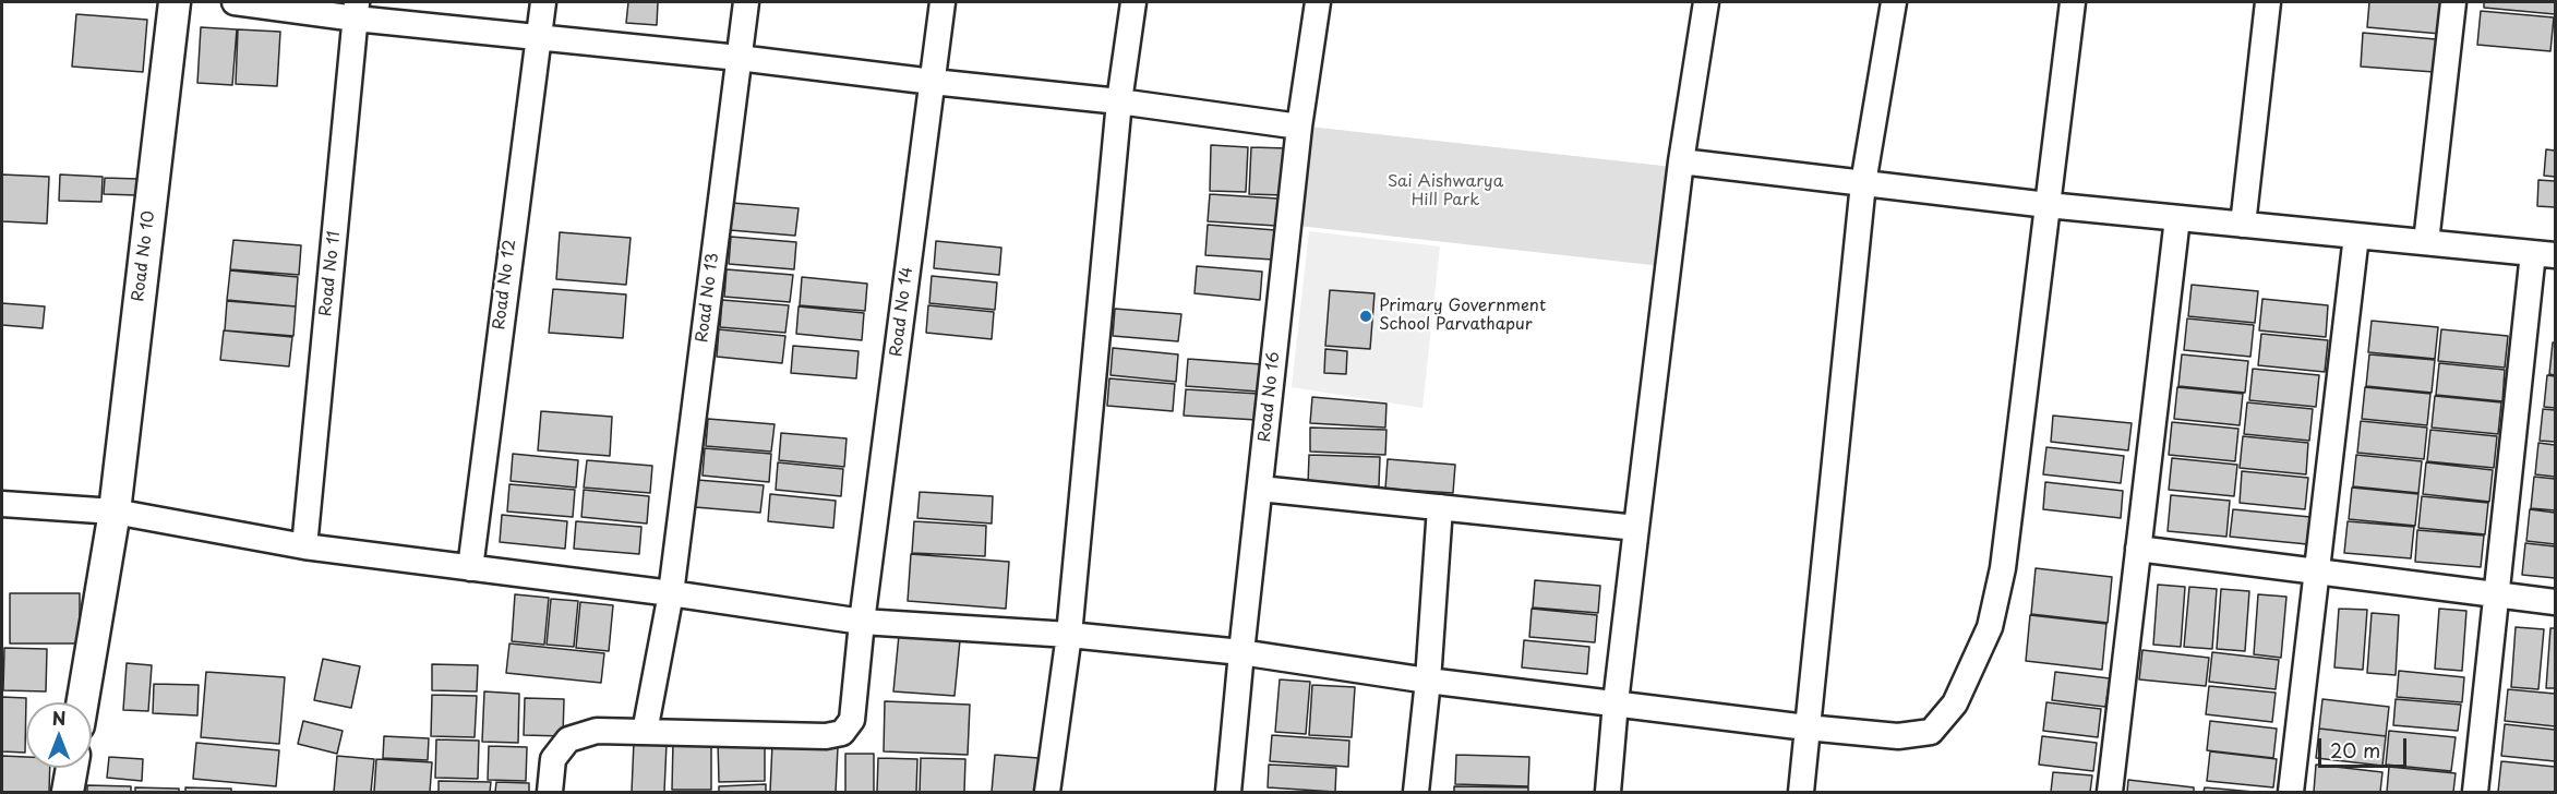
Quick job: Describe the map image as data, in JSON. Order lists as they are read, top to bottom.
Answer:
{
  "streets": {
    "street": [
      "Road No 10",
      "Road No 11",
      "Road No 12",
      "Road No 13",
      "Road No 14",
      "Road No 16"
    ]
  },
  "crossings": [
    ["Road No 13", "Road No 14"]
  ],
  "parks": ["Sai Aishwarya Hill Park"],
  "places": ["Primary Government School Parvathapur"],
  "scale_bar": "20 m",
  "north": "top"
}
